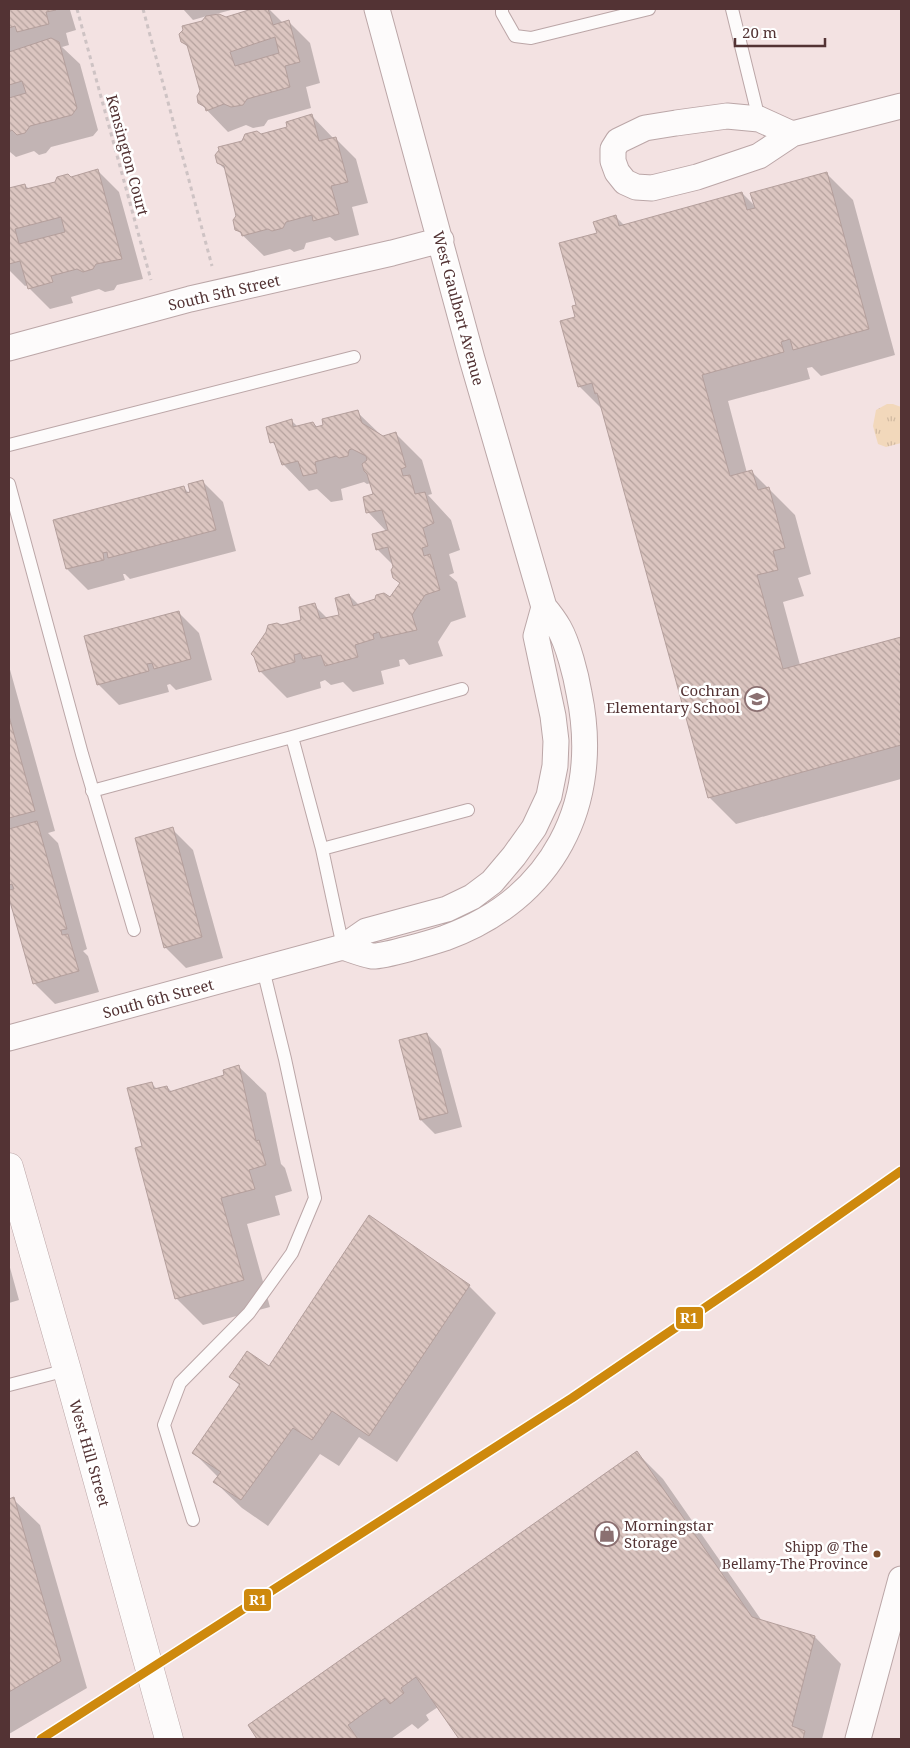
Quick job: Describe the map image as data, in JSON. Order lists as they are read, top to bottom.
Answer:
{
  "streets": {
    "street": [
      "South 5th Street",
      "West Gaulbert Avenue",
      "South 6th Street",
      "West Hill Street"
    ],
    "path": ["Kensington Court"]
  },
  "crossings": [
    ["Kensington Court", "South 5th Street"],
    ["South 5th Street", "West Gaulbert Avenue"],
    ["West Gaulbert Avenue", "South 6th Street"]
  ],
  "places": {
    "school or university": ["Cochran Elementary School"],
    "shop": ["Morningstar Storage"],
    "other": ["Shipp @ The Bellamy-The Province"]
  },
  "lines": ["transit line R1"],
  "scale_bar": "20 m"
}
